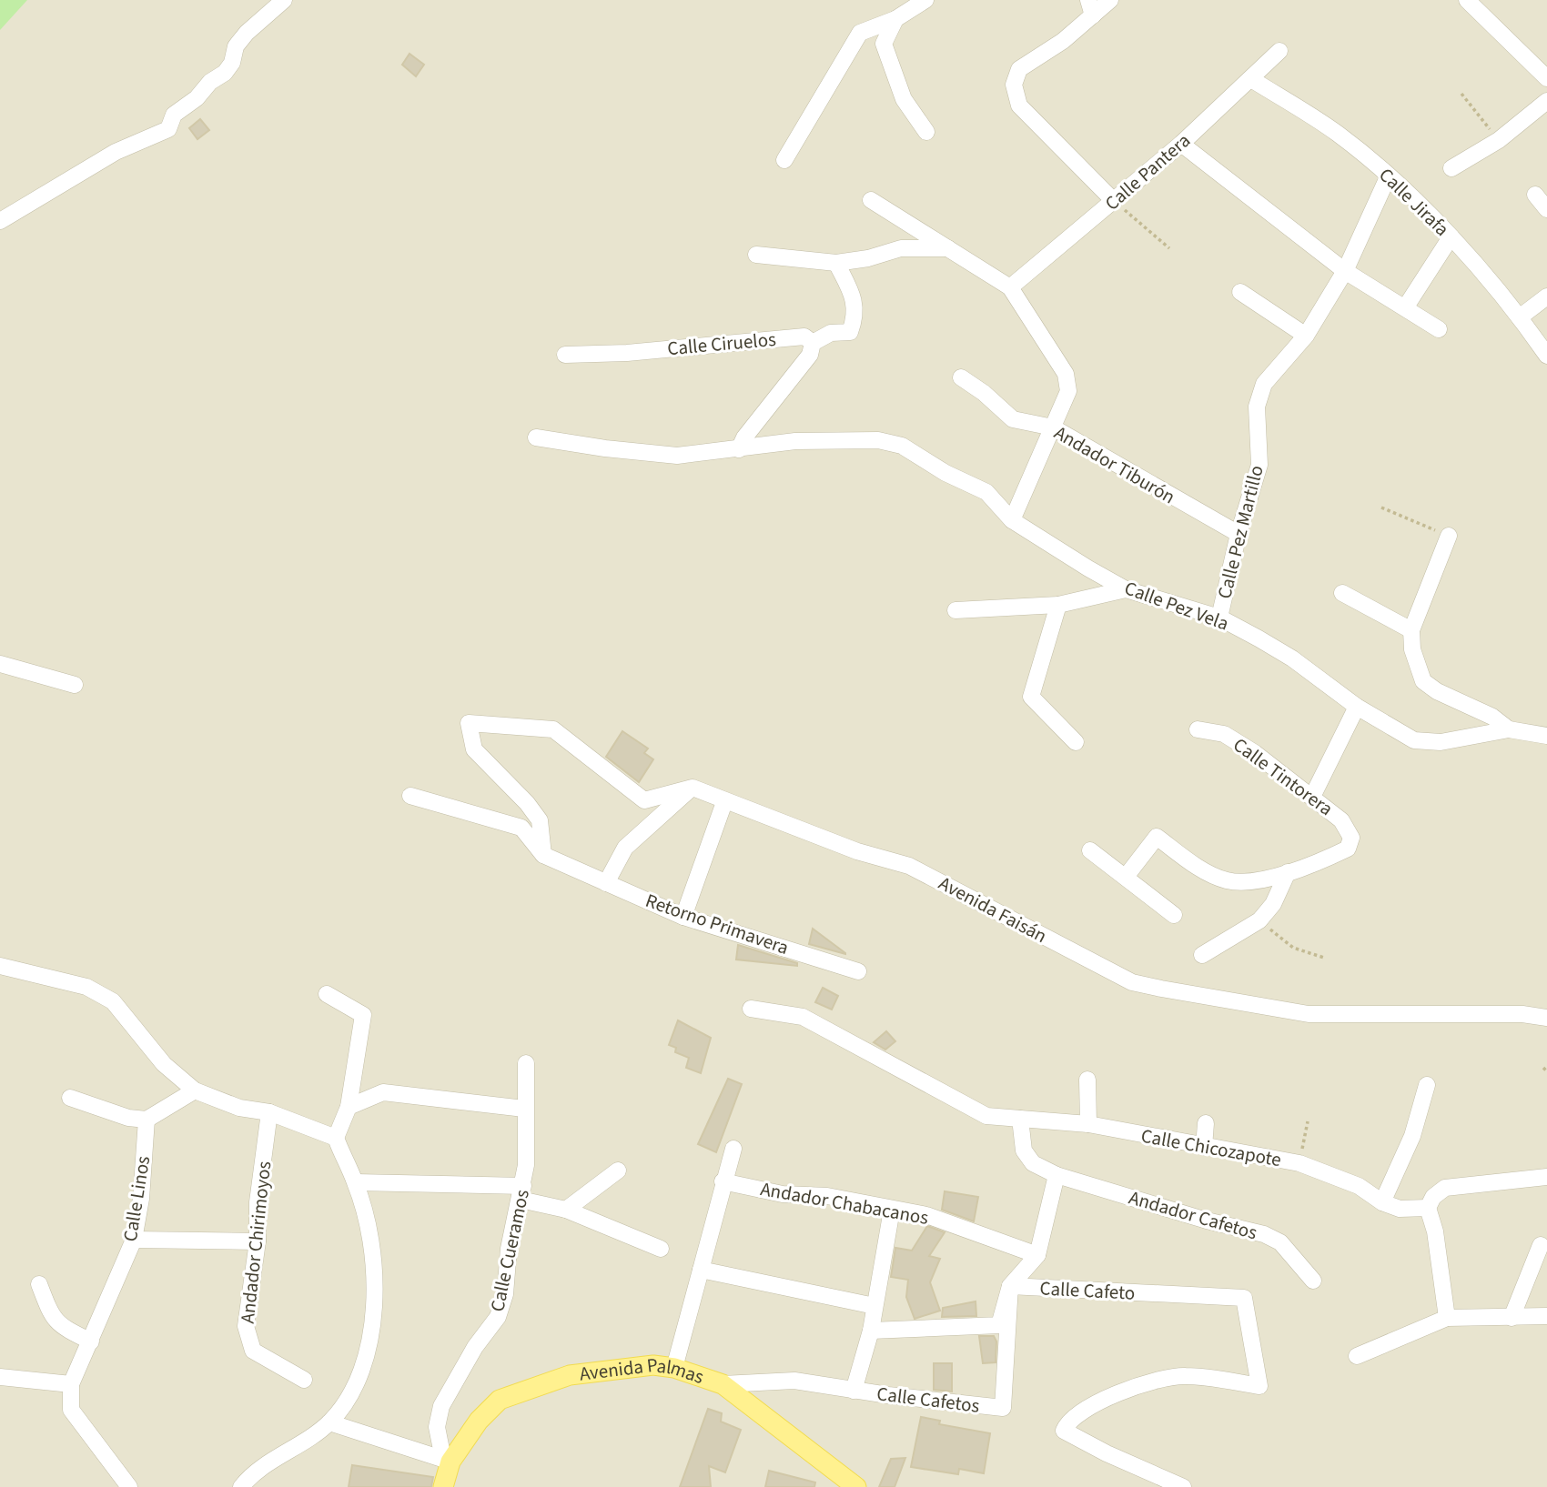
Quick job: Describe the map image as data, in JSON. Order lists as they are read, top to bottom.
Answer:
{
  "streets": {
    "main road": ["Avenida Palmas"],
    "street": [
      "Calle Pantera",
      "Calle Jirafa",
      "Calle Ciruelos",
      "Andador Tiburón",
      "Calle Pez Martillo",
      "Calle Pez Vela",
      "Calle Tintorera",
      "Avenida Faisán",
      "Retorno Primavera",
      "Calle Chicozapote",
      "Calle Linos",
      "Andador Chabacanos",
      "Andador Cafetos",
      "Andador Chirimoyos",
      "Calle Cueramos",
      "Calle Cafeto",
      "Calle Cafetos"
    ]
  },
  "crossings": [
    ["Calle Pantera", "Calle Jirafa"],
    ["Calle Jirafa", "Calle Pez Martillo"],
    ["Andador Tiburón", "Calle Pez Martillo"],
    ["Calle Pez Martillo", "Calle Pez Vela"],
    ["Calle Chicozapote", "Andador Cafetos"],
    ["Calle Cueramos", "Avenida Palmas"],
    ["Calle Cafeto", "Calle Cafetos"],
    ["Avenida Palmas", "Calle Cafetos"]
  ]
}
